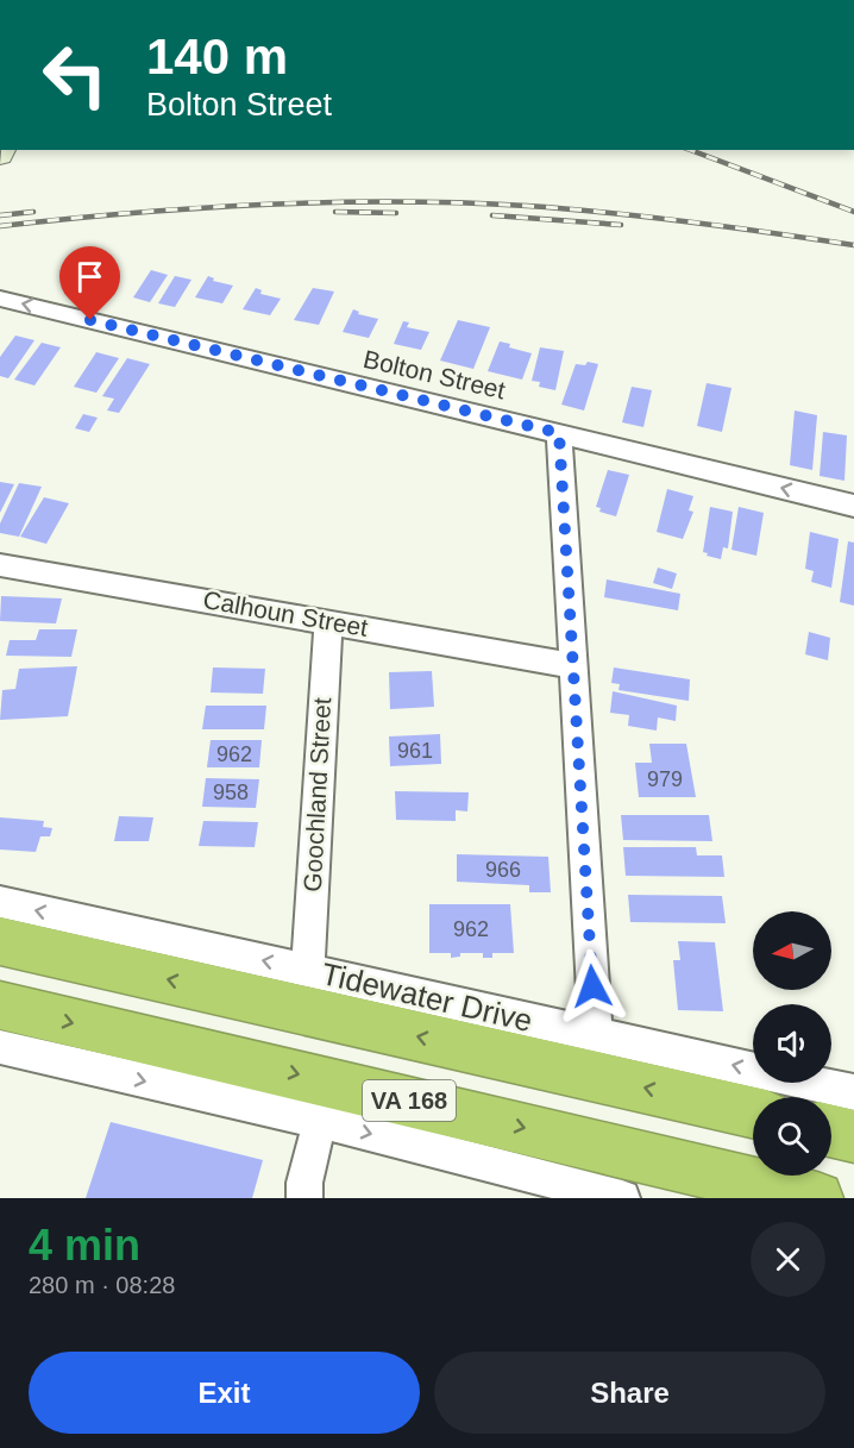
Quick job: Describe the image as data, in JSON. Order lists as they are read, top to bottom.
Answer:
{
  "streets": {
    "highway": ["Tidewater Drive", "VA 168"],
    "street": ["Bolton Street", "Calhoun Street", "Goochland Street"]
  },
  "crossings": [
    ["Calhoun Street", "Goochland Street"],
    ["Goochland Street", "Tidewater Drive"]
  ],
  "one_way": ["Bolton Street"],
  "house_numbers": [
    "961",
    "962",
    "979",
    "958",
    "966",
    "962"
  ],
  "north": "left",
  "page": {
    "turn": ["140 m", "Bolton Street"],
    "heading": ["4 min", "280 m · 08:28"],
    "buttons": ["Exit", "Share"]
  }
}
